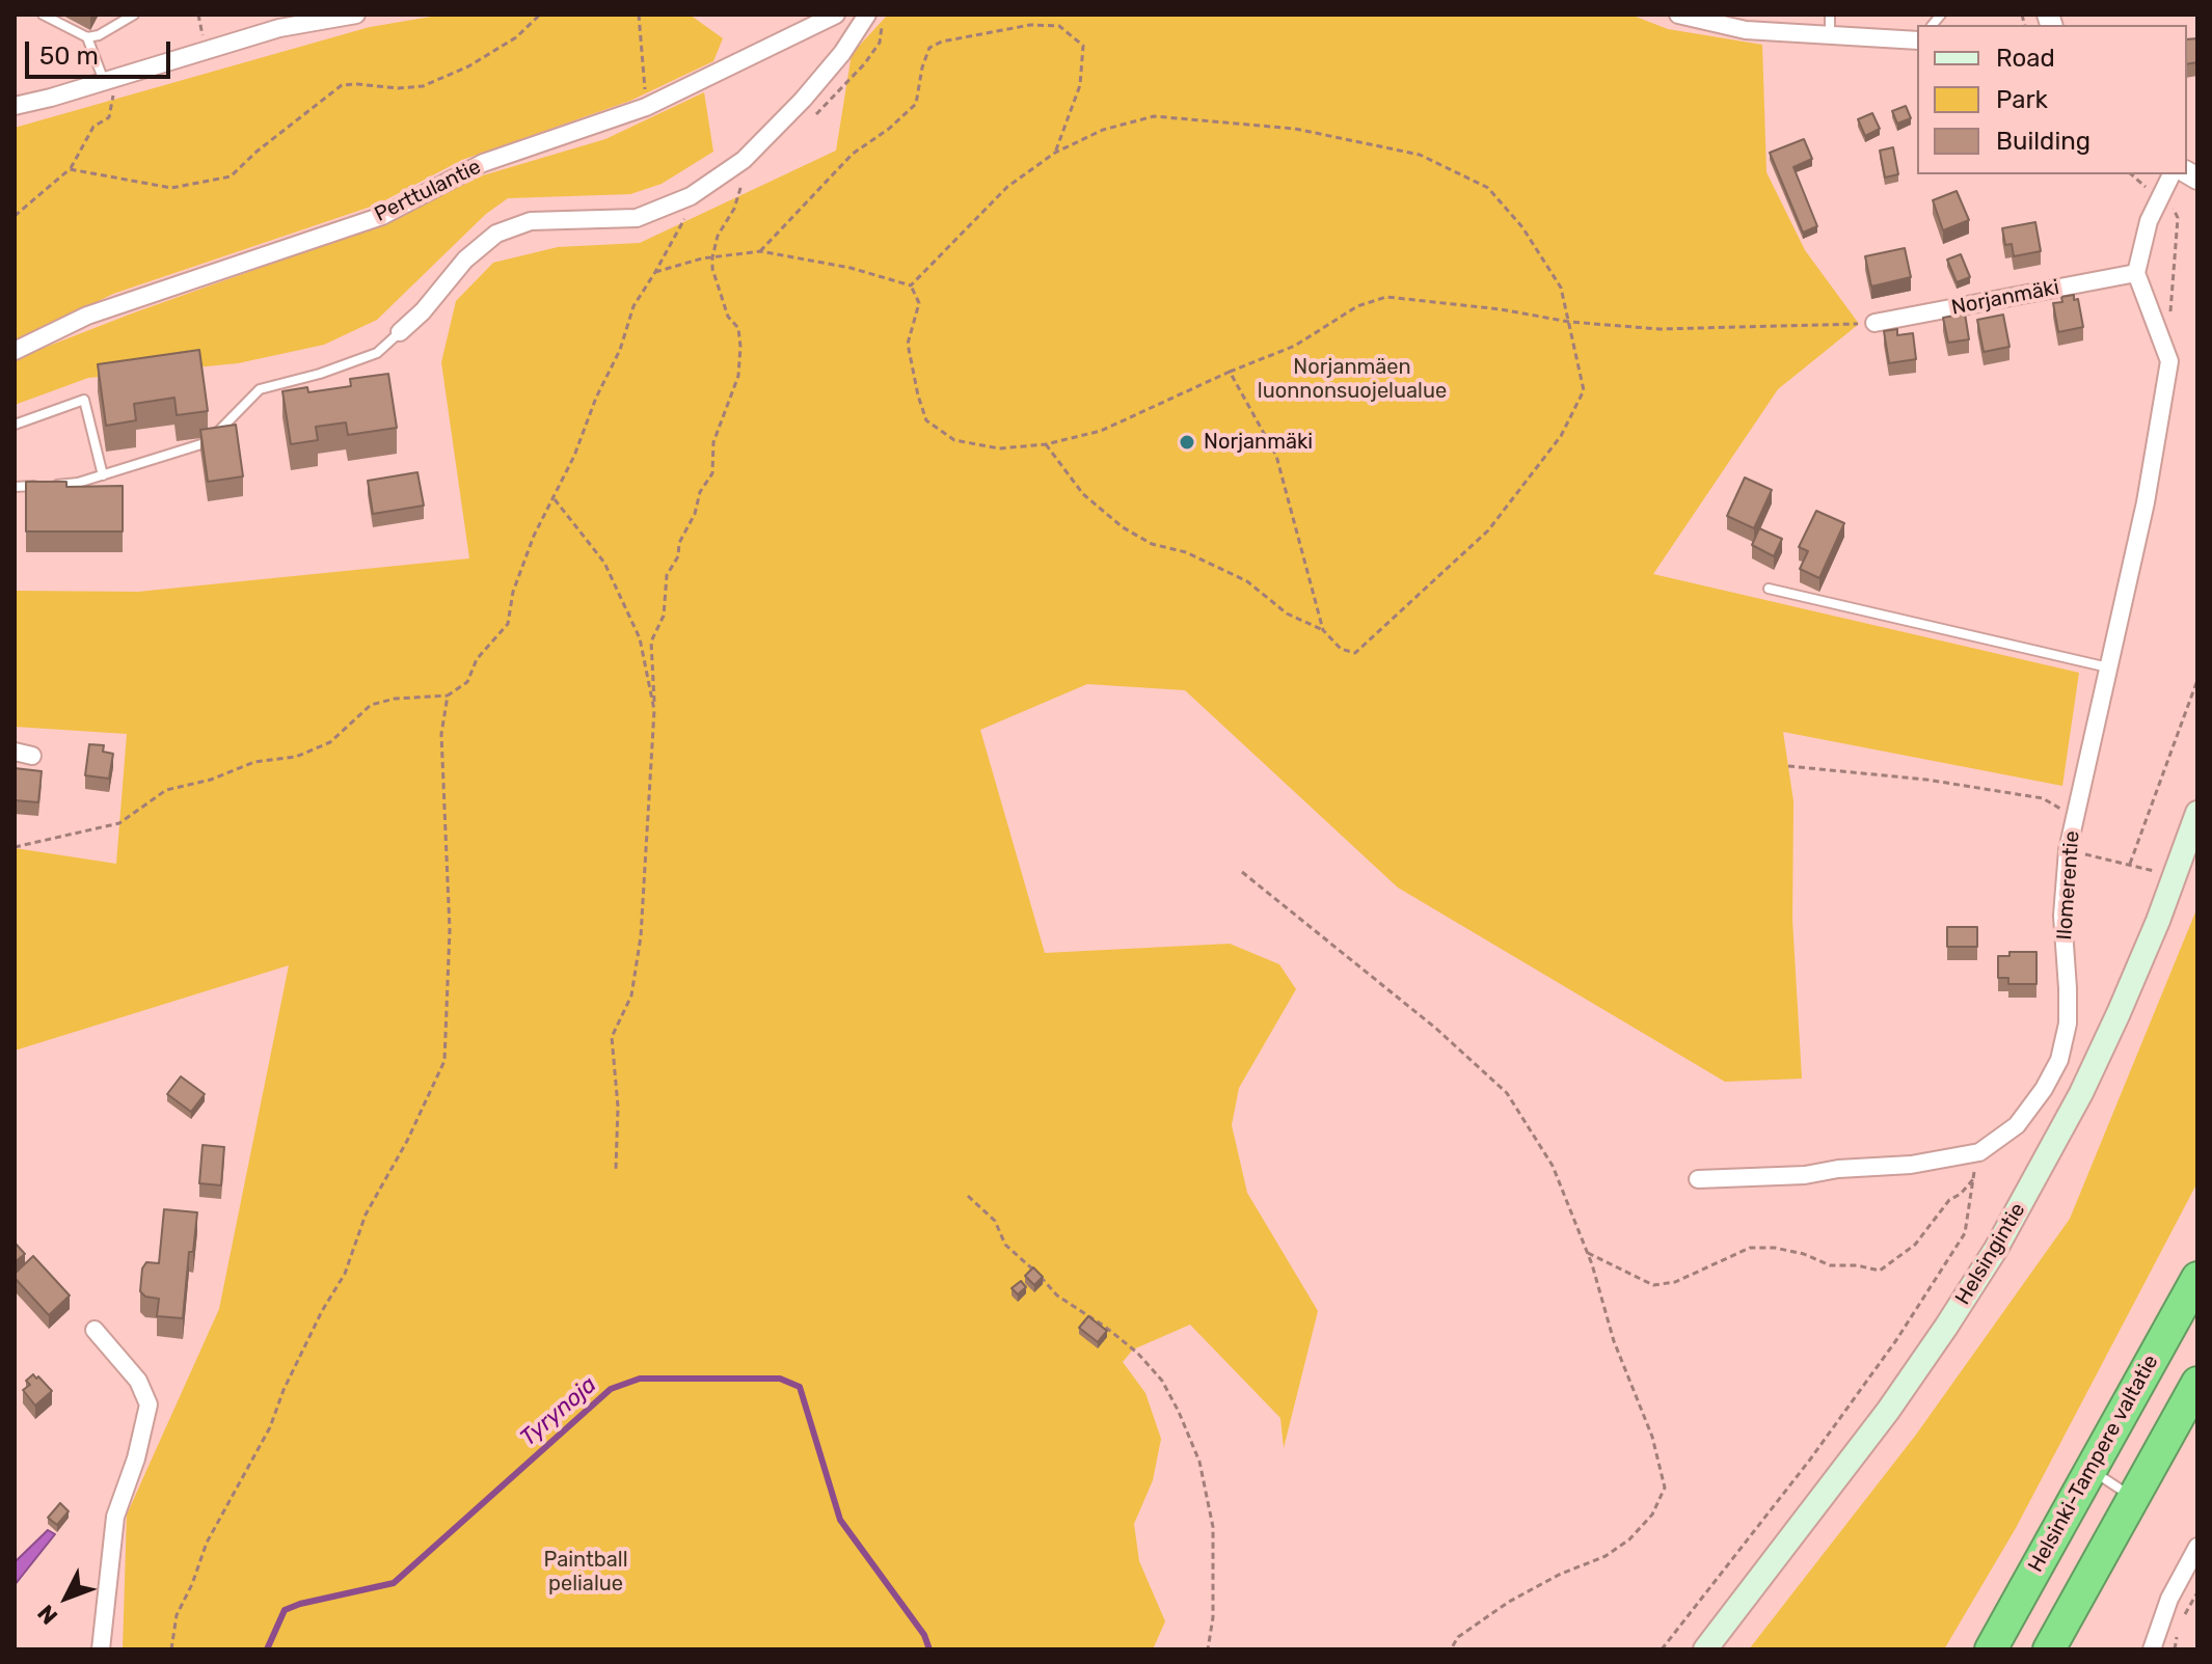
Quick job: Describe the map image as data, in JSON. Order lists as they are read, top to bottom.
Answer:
{
  "streets": {
    "highway": ["Helsinki-Tampere valtatie"],
    "main road": ["Helsingintie"],
    "street": ["Perttulantie", "Norjanmäki", "Ilomerentie"]
  },
  "crossings": [
    ["Norjanmäki", "Ilomerentie"]
  ],
  "water": ["Tyrynoja"],
  "parks": ["Norjanmäen luonnonsuojelualue", "Paintball pelialue"],
  "places": ["Norjanmäki"],
  "legend": ["Road", "Park", "Building"],
  "scale_bar": "50 m",
  "north": "bottom left"
}
